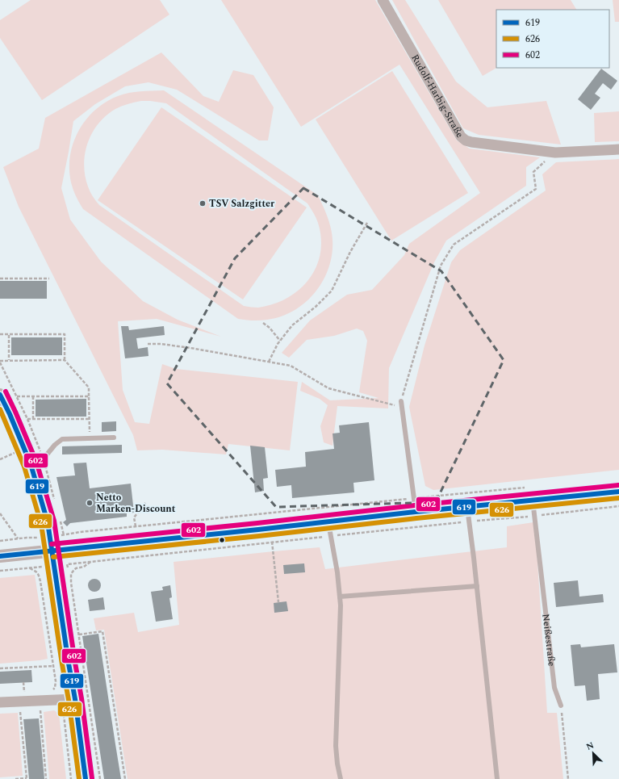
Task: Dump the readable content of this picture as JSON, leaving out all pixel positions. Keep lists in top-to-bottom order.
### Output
{
  "streets": {
    "street": ["Rudolf-Harbig-Straße"],
    "lane": ["Neißestraße"]
  },
  "places": ["TSV Salzgitter", "Netto Marken-Discount"],
  "lines": ["transit line 602", "transit line 619", "transit line 626"],
  "legend": ["619", "626", "602"],
  "north": "top left"
}
